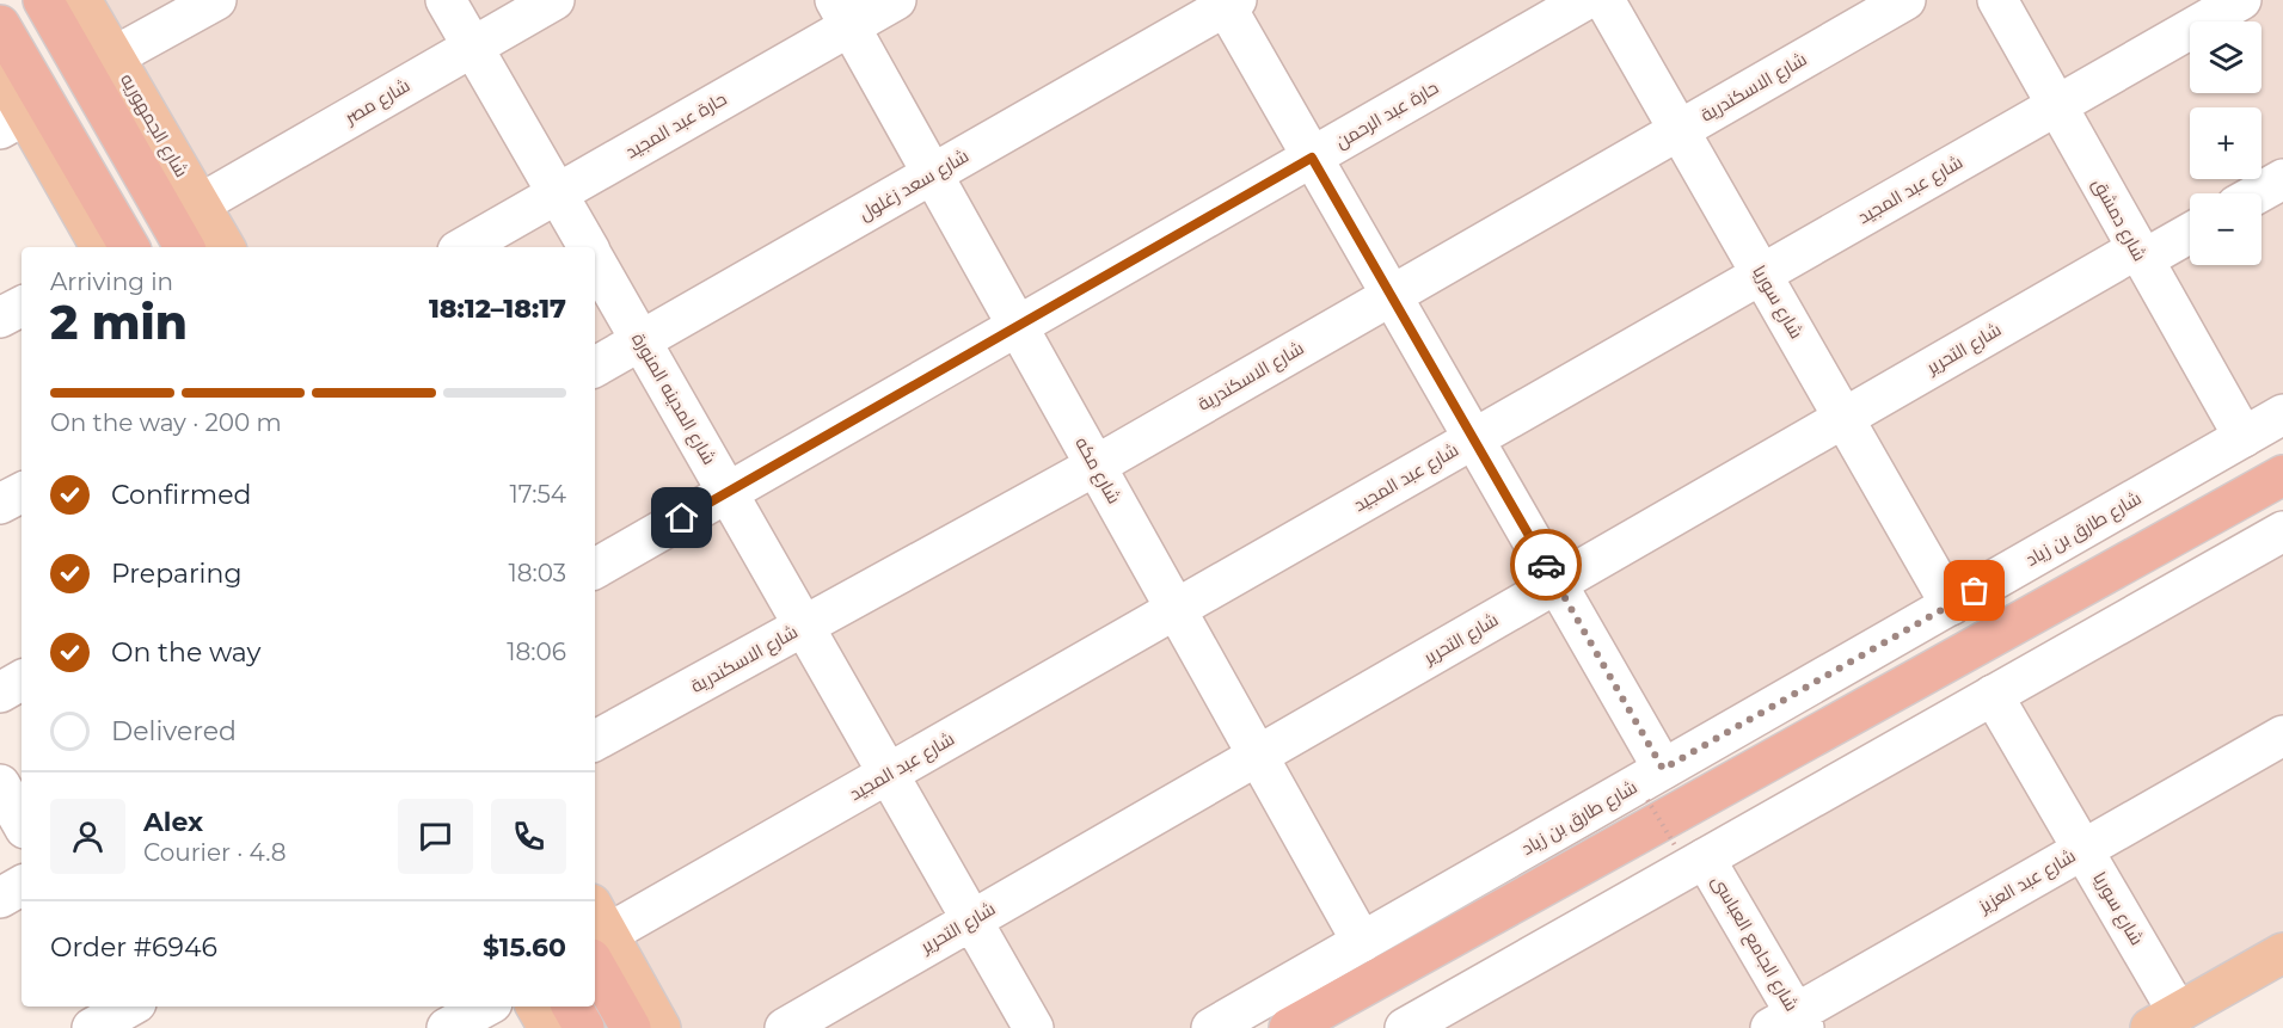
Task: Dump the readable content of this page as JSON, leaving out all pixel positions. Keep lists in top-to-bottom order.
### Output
{
  "streets": {
    "highway": ["شارع الجمهوريه"],
    "street": [
      "شارع الاسكندرية",
      "شارع مصر",
      "حارة عبد الرحمن",
      "حارة عبد المجيد",
      "شارع سعد زغلول",
      "شارع عبد المجيد",
      "شارع دمشق",
      "شارع سوريا",
      "شارع التحرير",
      "شارع المدينه المنورة",
      "شارع مكه",
      "شارع طارق بن زياد",
      "شارع عبد العزيز",
      "شارع الجامع العباسى"
    ]
  },
  "crossings": [
    ["شارع الاسكندرية", "شارع سوريا"],
    ["شارع الاسكندرية", "شارع المدينه المنورة"],
    ["شارع الاسكندرية", "شارع مكه"],
    ["شارع مصر", "شارع الجمهوريه"],
    ["شارع مصر", "شارع المدينه المنورة"],
    ["حارة عبد الرحمن", "شارع المدينه المنورة"],
    ["حارة عبد الرحمن", "شارع مكه"],
    ["حارة عبد المجيد", "شارع المدينه المنورة"],
    ["حارة عبد المجيد", "شارع مكه"],
    ["شارع سعد زغلول", "شارع المدينه المنورة"],
    ["شارع سعد زغلول", "شارع مكه"],
    ["شارع عبد المجيد", "شارع دمشق"],
    ["شارع عبد المجيد", "شارع سوريا"],
    ["شارع عبد المجيد", "شارع المدينه المنورة"],
    ["شارع عبد المجيد", "شارع مكه"],
    ["شارع دمشق", "شارع التحرير"],
    ["شارع دمشق", "شارع طارق بن زياد"],
    ["شارع سوريا", "شارع التحرير"],
    ["شارع سوريا", "شارع طارق بن زياد"],
    ["شارع سوريا", "شارع عبد العزيز"],
    ["شارع التحرير", "شارع المدينه المنورة"],
    ["شارع التحرير", "شارع مكه"],
    ["شارع مكه", "شارع طارق بن زياد"],
    ["شارع عبد العزيز", "شارع الجامع العباسى"]
  ],
  "page": {
    "map_buttons": ["+", "−"],
    "heading": ["2 min", "Arriving in", "18:12–18:17"],
    "panel": [
      "Alex",
      "Courier · 4.8",
      "Order #6946",
      "$15.60"
    ],
    "bar": "On the way · 200 m",
    "list": [
      ["Confirmed", "17:54"],
      ["Preparing", "18:03"],
      ["On the way", "18:06"],
      "Delivered"
    ]
  }
}
